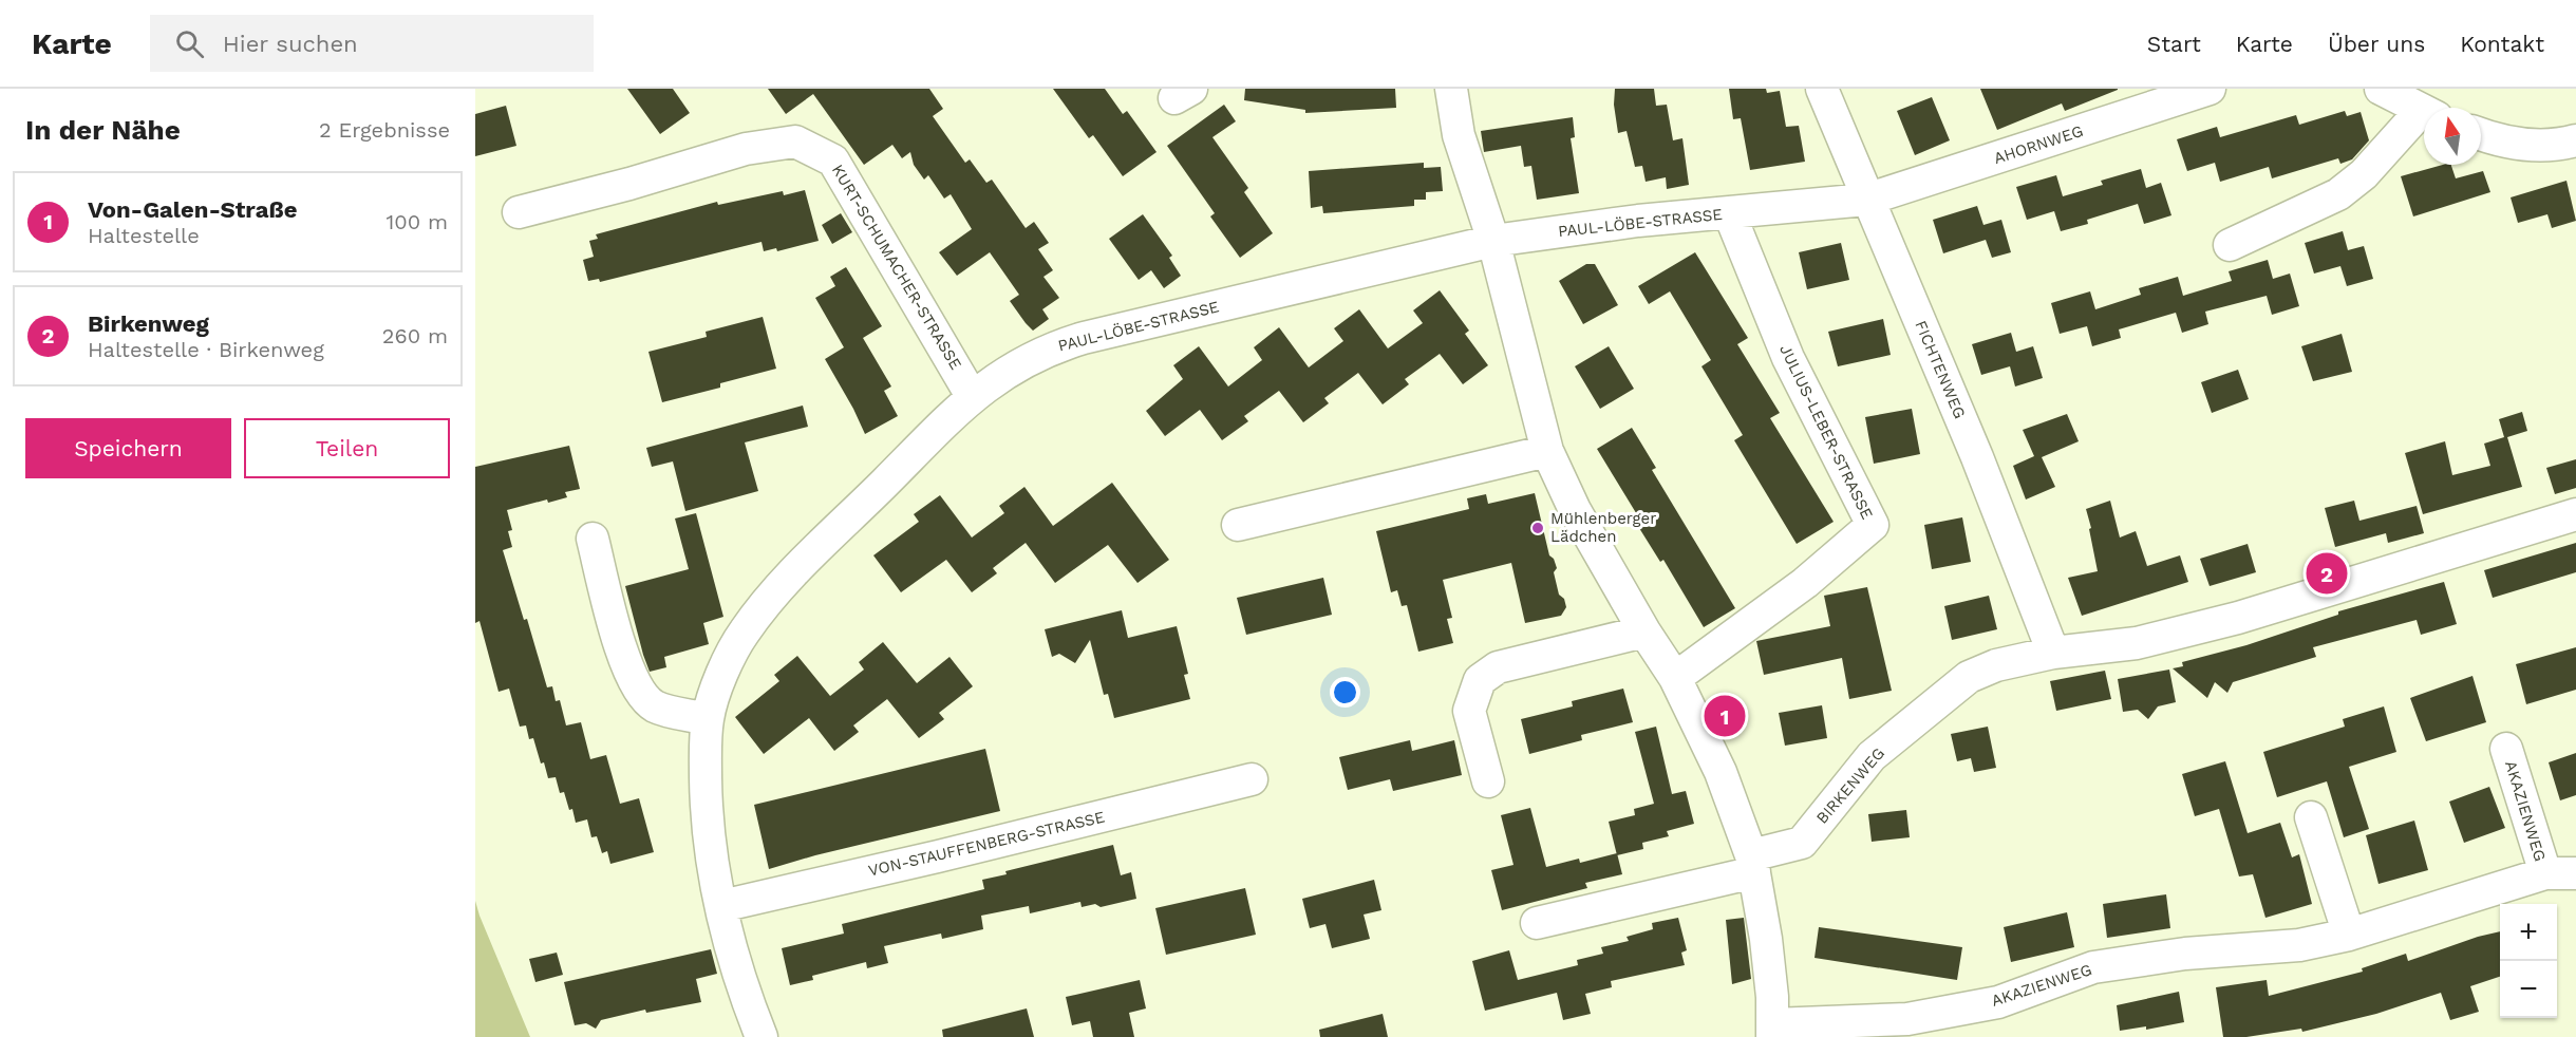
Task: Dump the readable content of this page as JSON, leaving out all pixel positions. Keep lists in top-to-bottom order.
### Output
{
  "streets": {
    "street": [
      "AHORNWEG",
      "PAUL-LÖBE-STRASSE",
      "KURT-SCHUMACHER-STRASSE",
      "FICHTENWEG",
      "JULIUS-LEBER-STRASSE",
      "BIRKENWEG",
      "AKAZIENWEG",
      "VON-STAUFFENBERG-STRASSE"
    ]
  },
  "crossings": [
    ["AHORNWEG", "PAUL-LÖBE-STRASSE"],
    ["AHORNWEG", "FICHTENWEG"],
    ["PAUL-LÖBE-STRASSE", "KURT-SCHUMACHER-STRASSE"],
    ["PAUL-LÖBE-STRASSE", "FICHTENWEG"],
    ["PAUL-LÖBE-STRASSE", "JULIUS-LEBER-STRASSE"],
    ["PAUL-LÖBE-STRASSE", "VON-STAUFFENBERG-STRASSE"],
    ["FICHTENWEG", "BIRKENWEG"]
  ],
  "places": ["Mühlenberger Lädchen"],
  "north": "top",
  "page": {
    "header": "Karte",
    "search": "Hier suchen",
    "nav": [
      "Start",
      "Karte",
      "Über uns",
      "Kontakt"
    ],
    "heading": ["In der Nähe", "2 Ergebnisse"],
    "list": [
      {
        "mark": "1",
        "name": "Von-Galen-Straße",
        "note": "Haltestelle",
        "value": "100 m"
      },
      {
        "mark": "2",
        "name": "Birkenweg",
        "note": "Haltestelle · Birkenweg",
        "value": "260 m"
      }
    ],
    "buttons": ["Speichern", "Teilen"],
    "pins": ["2", "1"],
    "map_buttons": ["+", "−"]
  }
}
